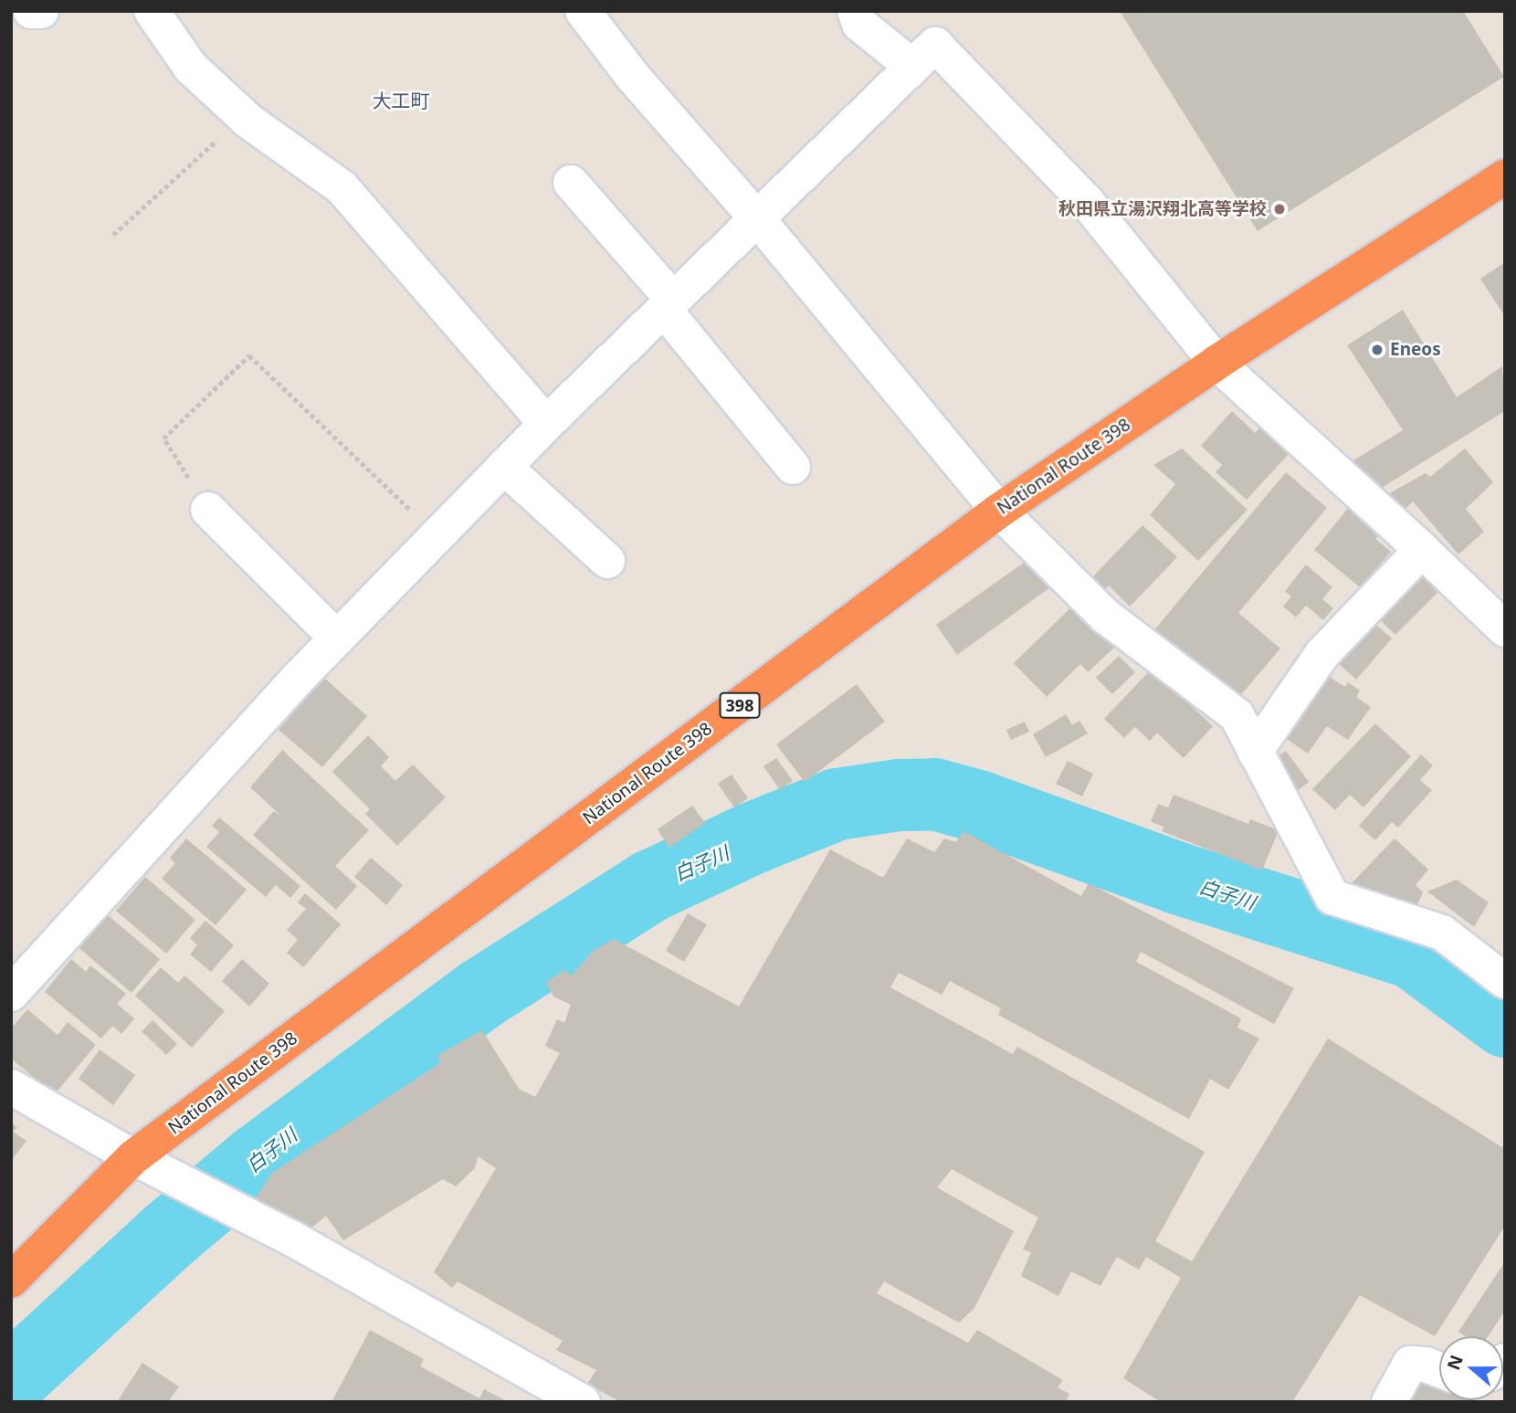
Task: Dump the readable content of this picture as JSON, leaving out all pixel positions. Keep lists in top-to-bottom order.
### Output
{
  "streets": {
    "highway": ["National Route 398", "398"]
  },
  "districts": ["大工町"],
  "water": ["白子川"],
  "places": ["秋田県立湯沢翔北高等学校", "Eneos"],
  "north": "left"
}
